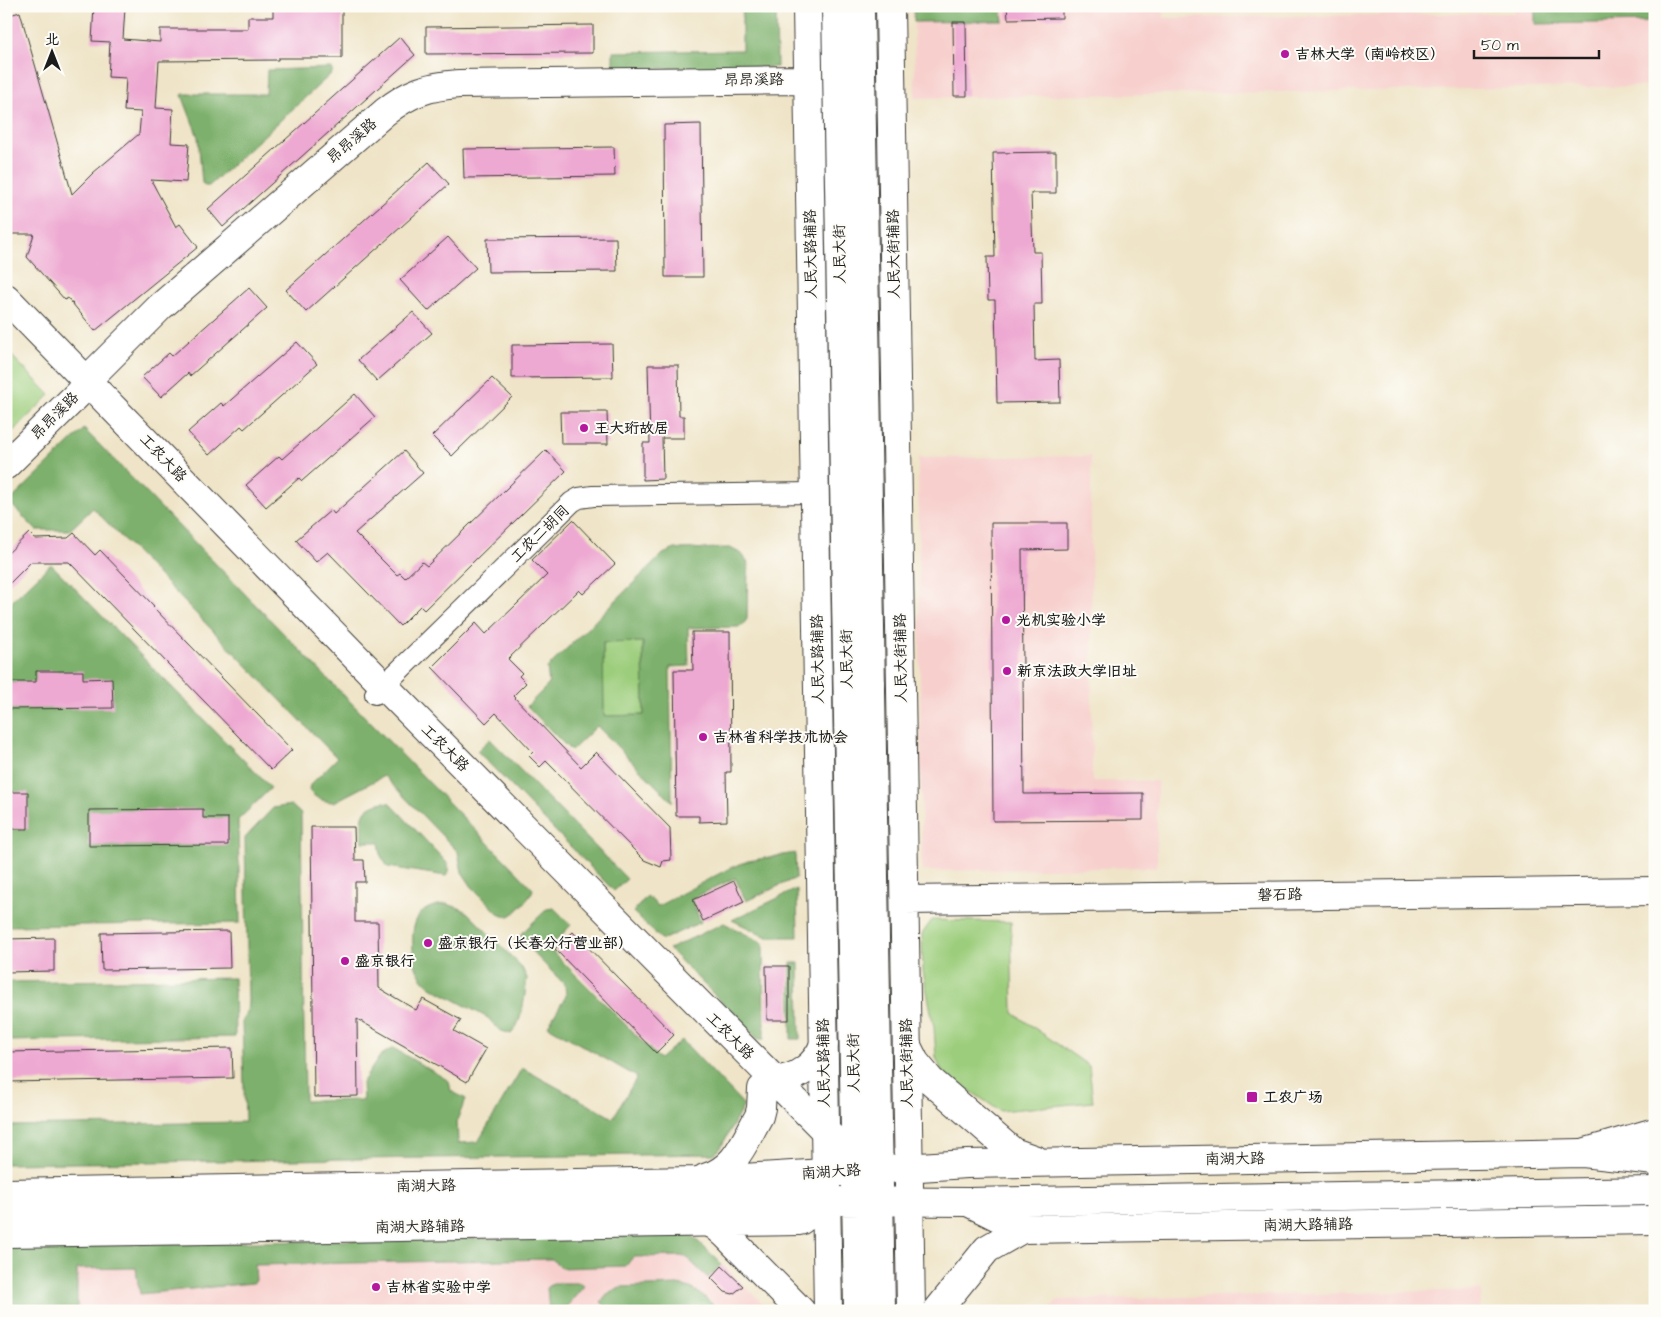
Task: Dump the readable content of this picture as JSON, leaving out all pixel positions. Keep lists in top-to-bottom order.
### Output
{
  "streets": {
    "main road": [
      "昂昂溪路",
      "人民大路辅路",
      "人民大街",
      "人民大街辅路",
      "工农大路",
      "磐石路",
      "南湖大路",
      "南湖大路辅路"
    ],
    "street": ["工农二胡同"]
  },
  "crossings": [
    ["昂昂溪路", "人民大路辅路"],
    ["昂昂溪路", "工农大路"],
    ["人民大路辅路", "人民大街"],
    ["人民大路辅路", "工农大路"],
    ["人民大路辅路", "工农二胡同"],
    ["人民大路辅路", "南湖大路"],
    ["人民大路辅路", "南湖大路辅路"],
    ["人民大街", "工农大路"],
    ["人民大街", "南湖大路"],
    ["人民大街辅路", "磐石路"],
    ["人民大街辅路", "南湖大路"],
    ["工农大路", "工农二胡同"],
    ["工农大路", "南湖大路"],
    ["南湖大路", "南湖大路辅路"]
  ],
  "places": {
    "other": [
      "吉林大学（南岭校区）",
      "王大珩故居",
      "光机实验小学",
      "新京法政大学旧址",
      "吉林省科学技术协会",
      "盛京银行（长春分行营业部）",
      "盛京银行",
      "吉林省实验中学"
    ],
    "transit": ["工农广场"]
  },
  "scale_bar": "50 m",
  "north": "top"
}
